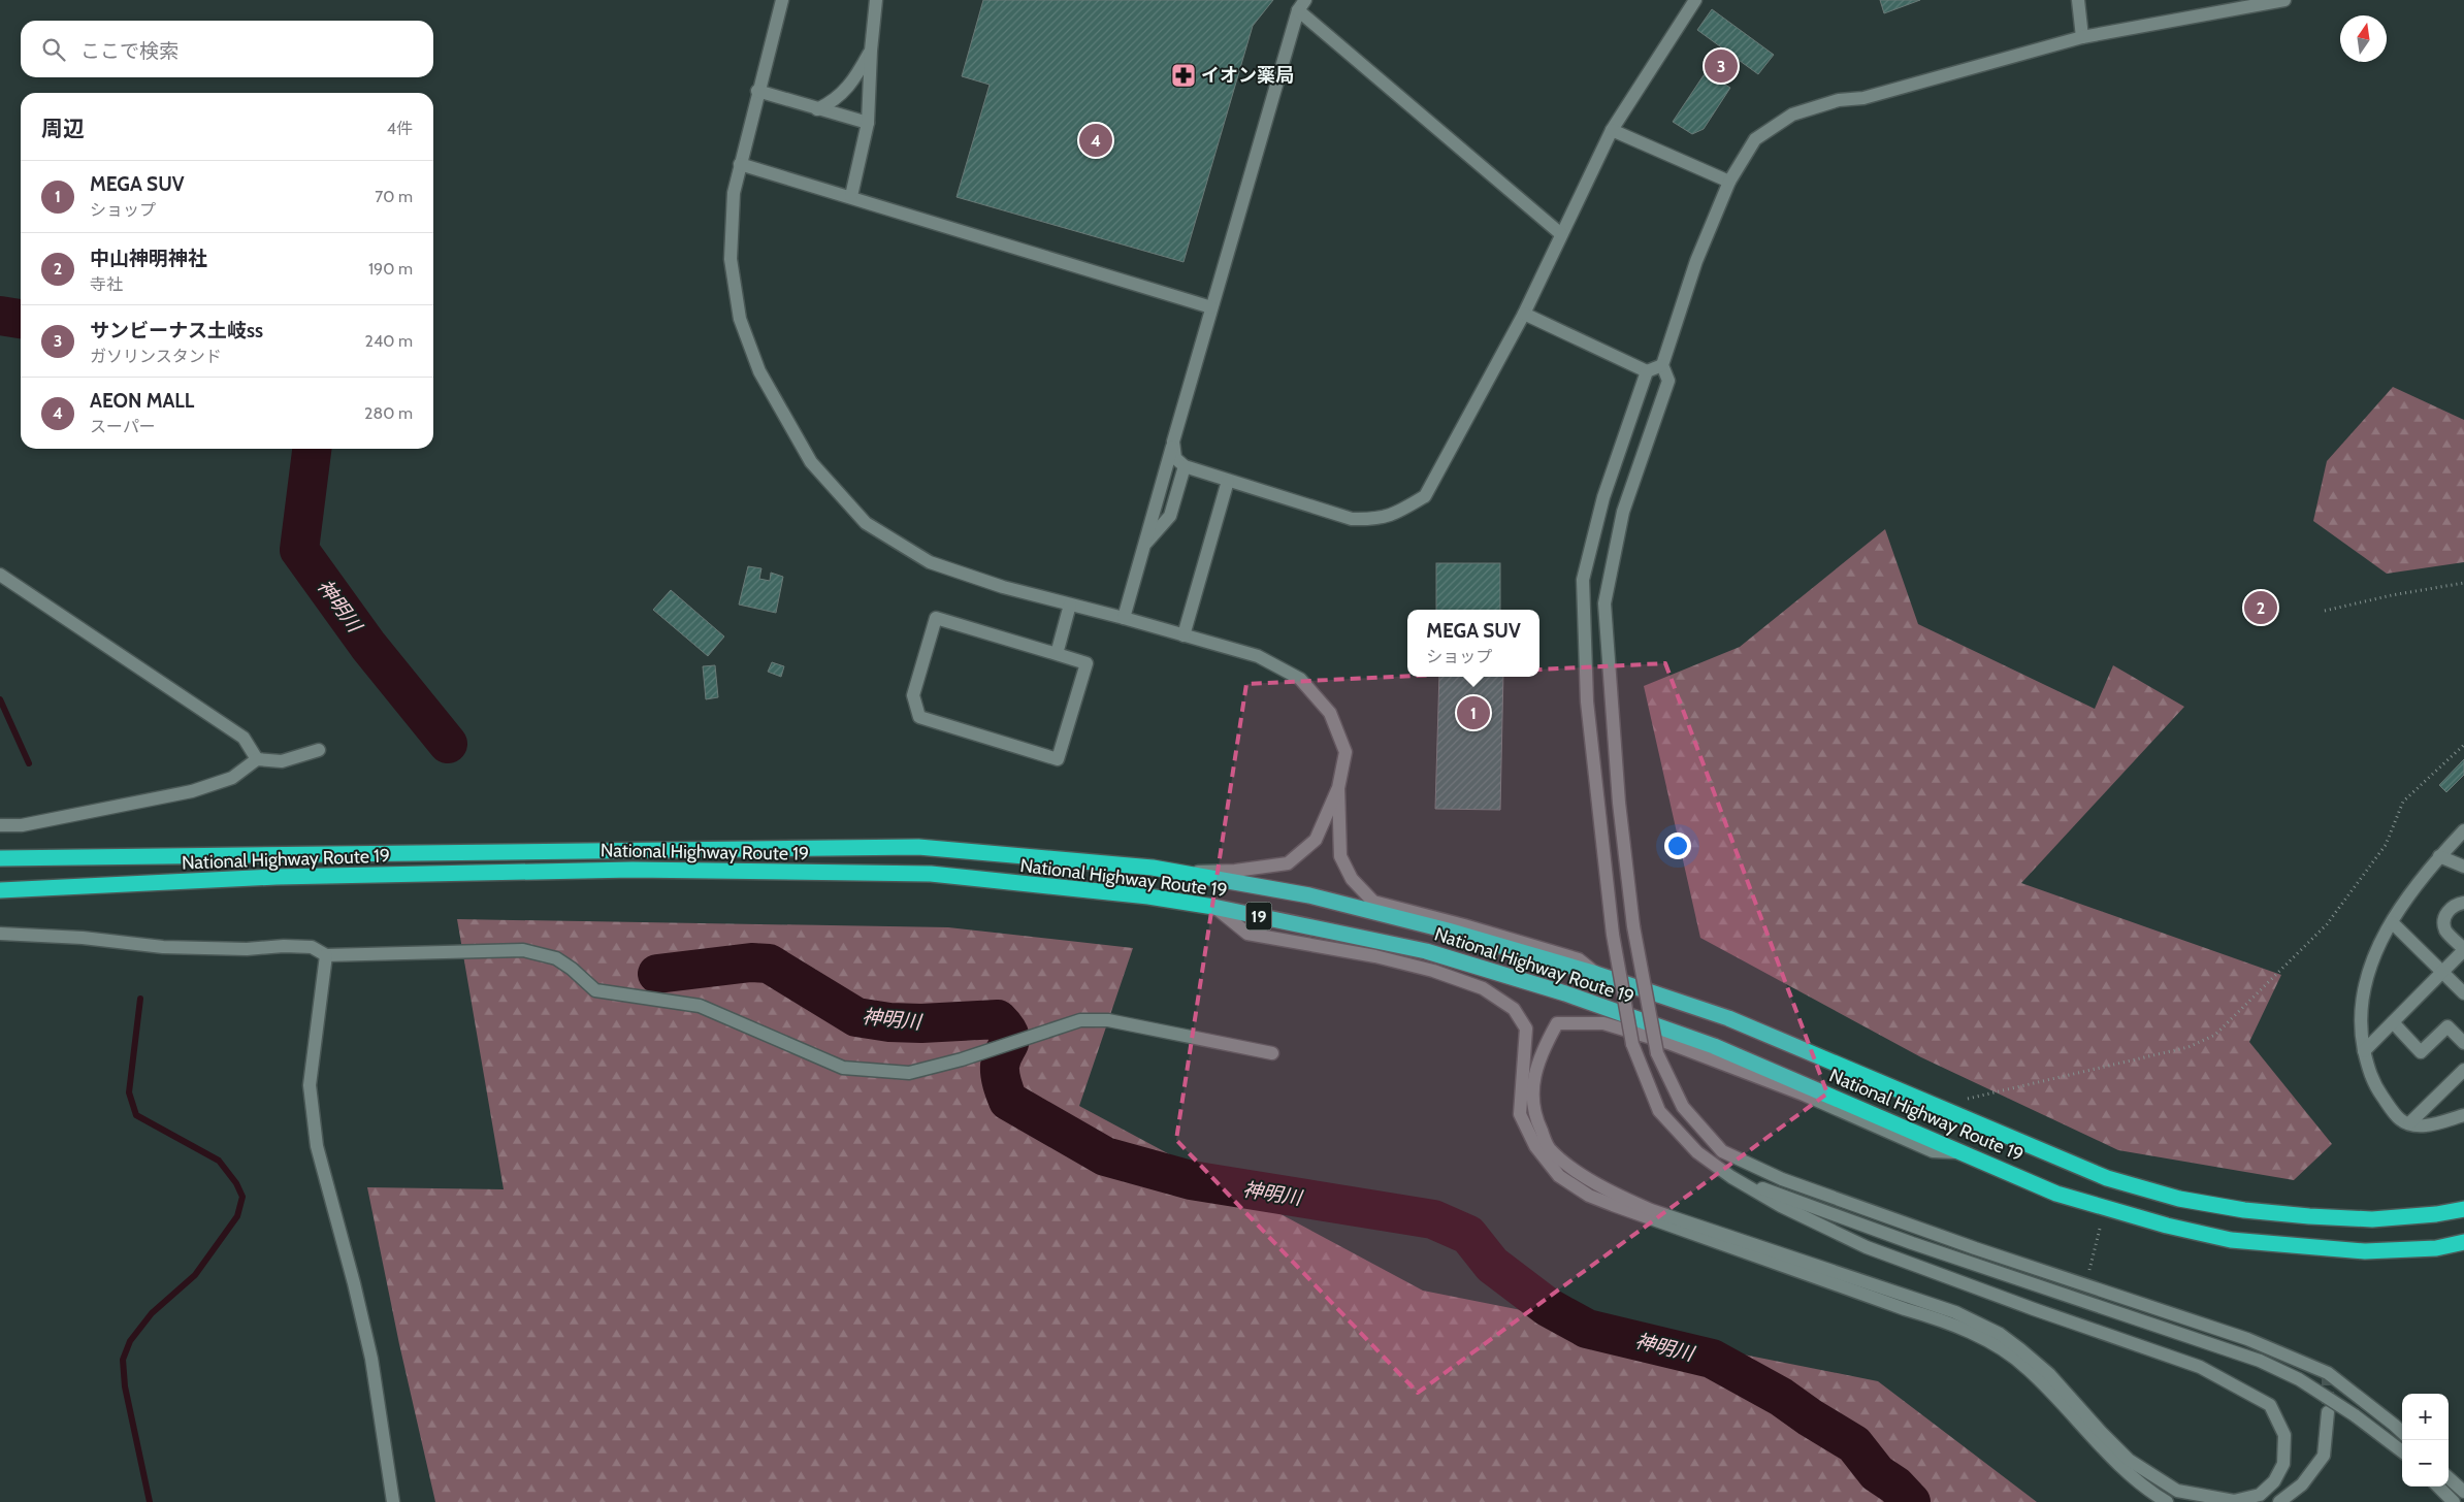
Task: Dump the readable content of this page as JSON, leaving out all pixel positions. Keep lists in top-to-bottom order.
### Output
{
  "streets": {
    "highway": ["National Highway Route 19", "19"]
  },
  "water": ["神明川"],
  "places": {
    "pharmacy": ["イオン薬局"]
  },
  "north": "top",
  "page": {
    "search": "ここで検索",
    "pins": [
      "3",
      "4",
      "2",
      "1"
    ],
    "heading": ["周辺", "4件"],
    "list": [
      {
        "mark": "1",
        "name": "MEGA SUV",
        "note": "ショップ",
        "value": "70 m"
      },
      {
        "mark": "2",
        "name": "中山神明神社",
        "note": "寺社",
        "value": "190 m"
      },
      {
        "mark": "3",
        "name": "サンビーナス土岐ss",
        "note": "ガソリンスタンド",
        "value": "240 m"
      },
      {
        "mark": "4",
        "name": "AEON MALL",
        "note": "スーパー",
        "value": "280 m"
      }
    ],
    "popup": ["MEGA SUV", "ショップ"],
    "map_buttons": ["+", "−"]
  }
}
